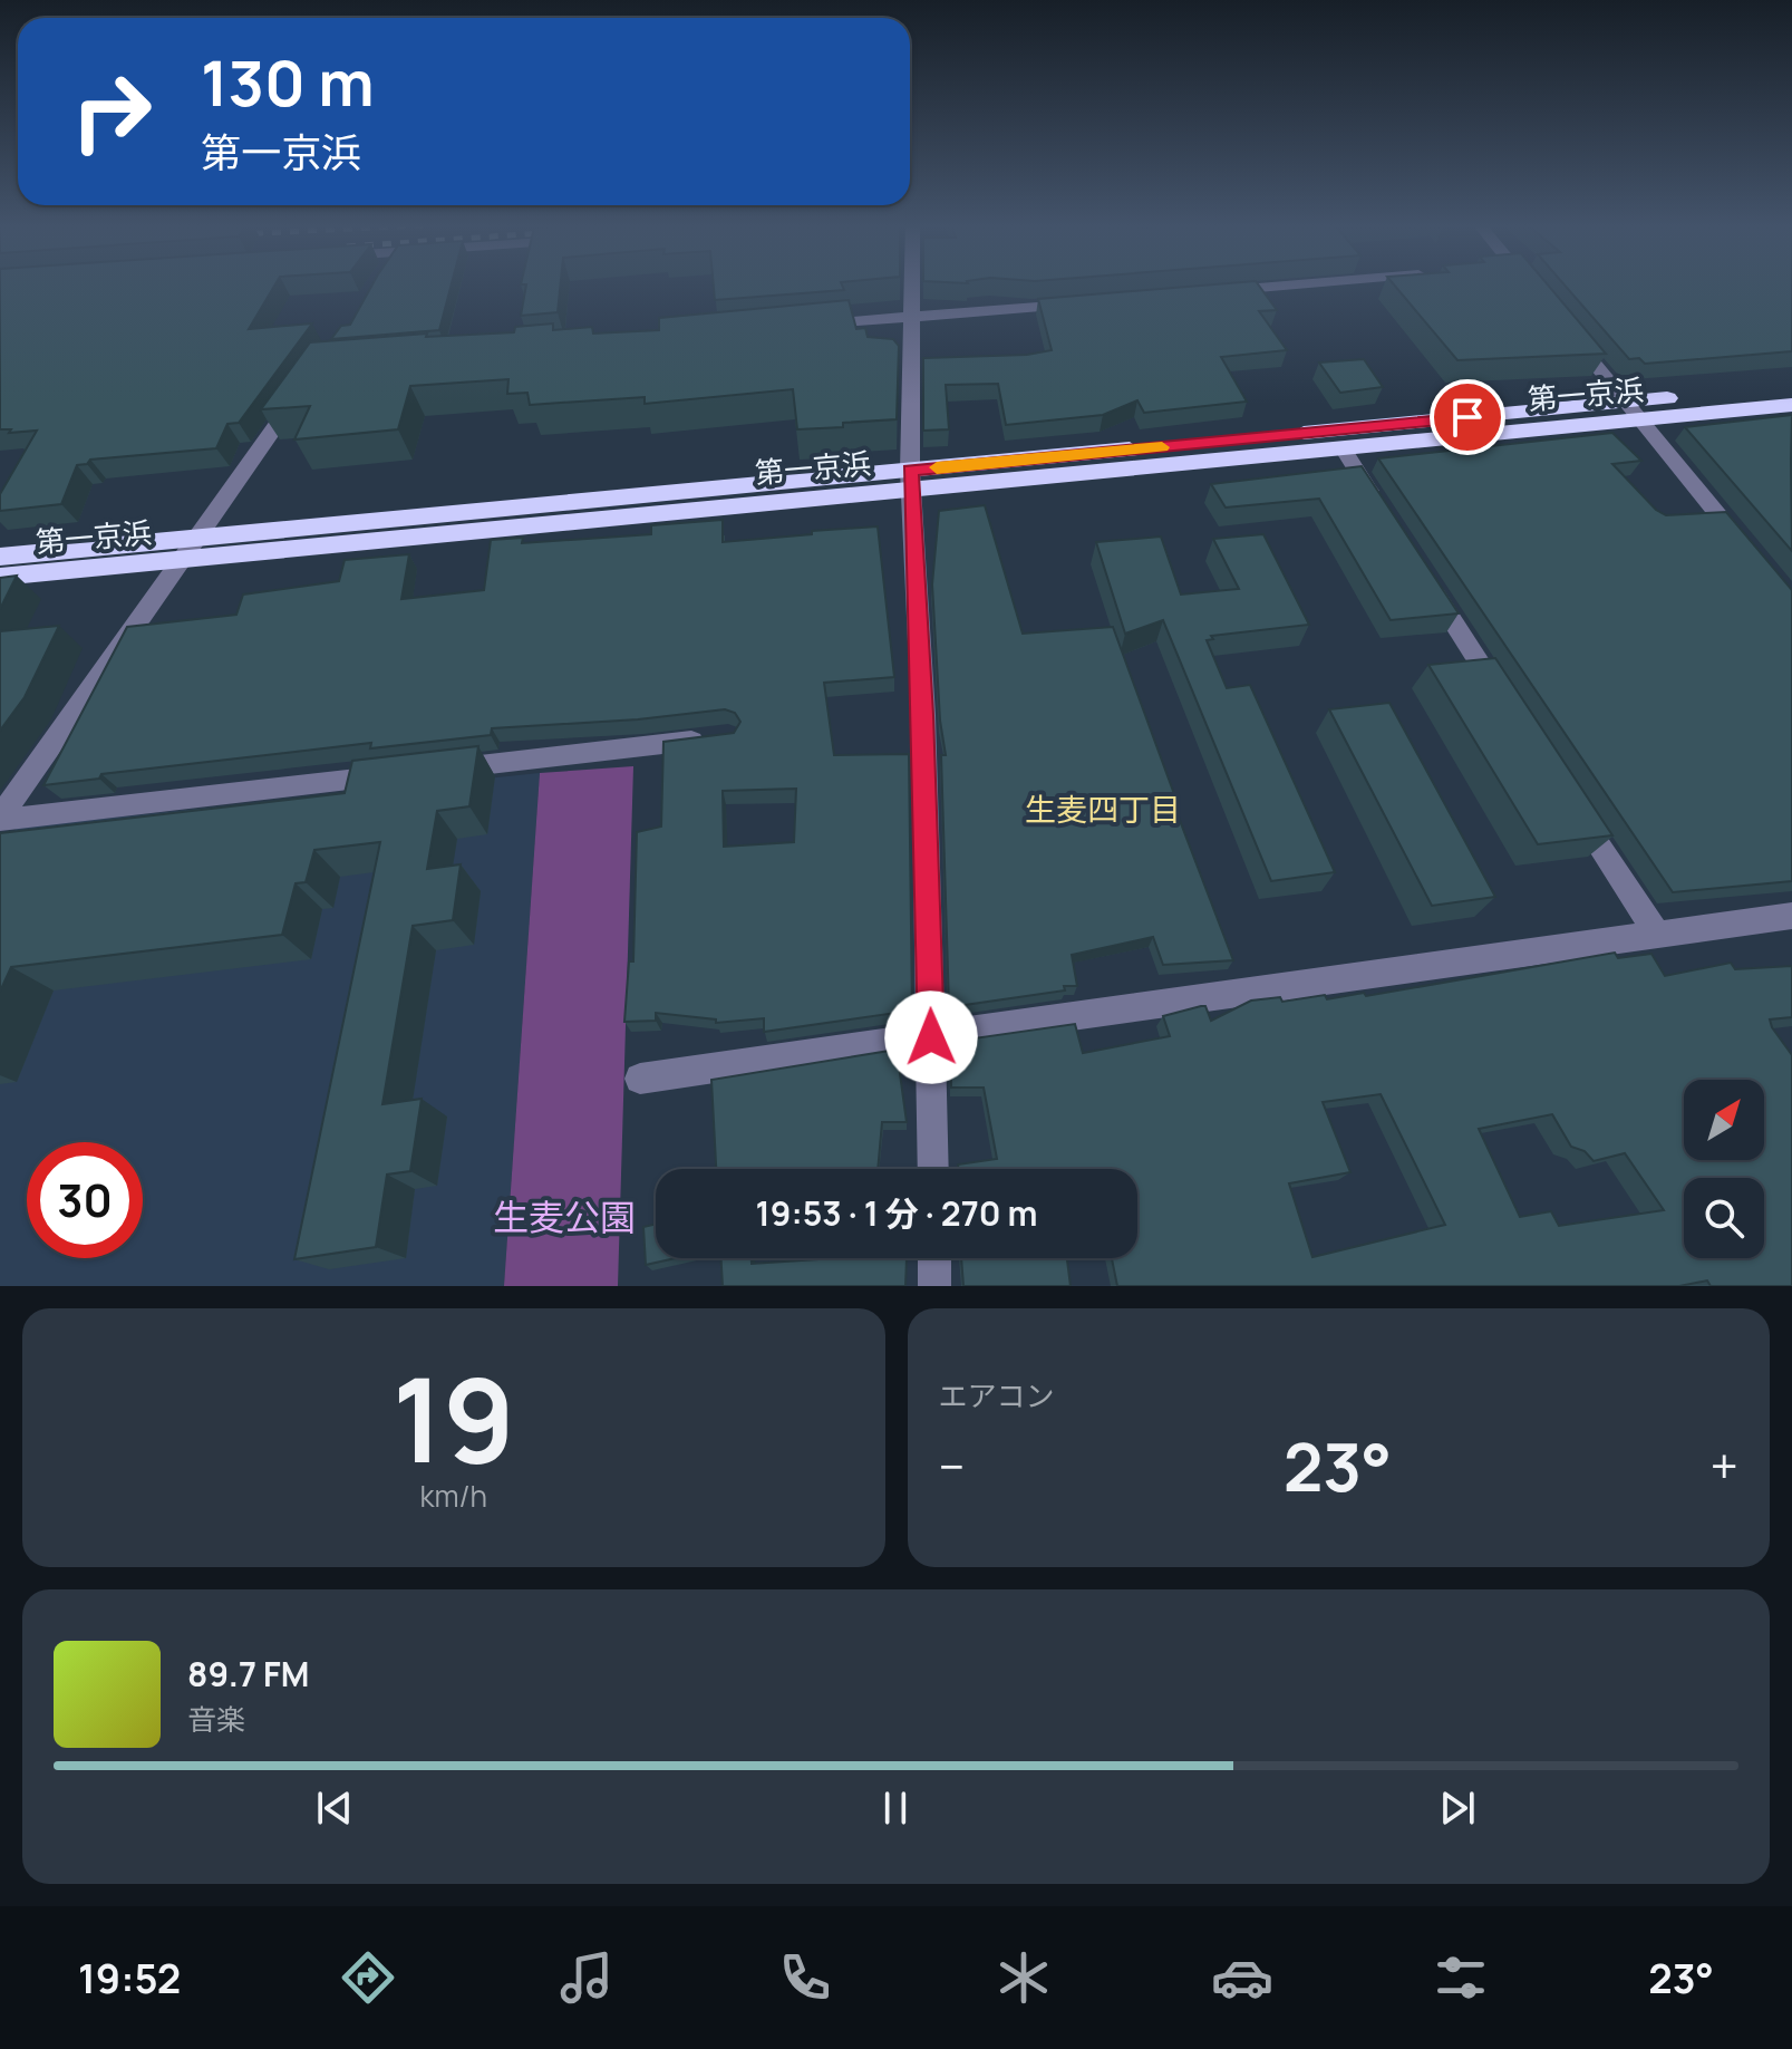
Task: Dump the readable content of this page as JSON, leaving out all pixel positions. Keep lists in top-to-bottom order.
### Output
{
  "streets": {
    "highway": ["第一京浜"]
  },
  "districts": ["生麦四丁目"],
  "parks": ["生麦公園"],
  "north": "top right",
  "page": {
    "turn": ["130 m", "第一京浜"],
    "limit": "30",
    "trip": "19:53 · 1 分 · 270 m",
    "tile": [
      ["19", "km/h"],
      "エアコン"
    ],
    "heat": ["−", "23°", "+"],
    "song": ["89.7 FM", "音楽"],
    "tabs": ["19:52", "23°"]
  }
}
